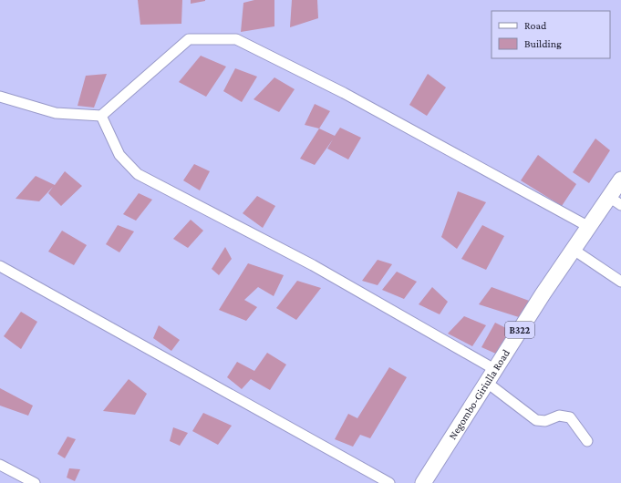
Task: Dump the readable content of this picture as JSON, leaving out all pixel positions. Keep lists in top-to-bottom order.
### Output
{
  "streets": {
    "main road": ["B322", "Negombo-Giriulla Road"]
  },
  "legend": ["Road", "Building"]
}
